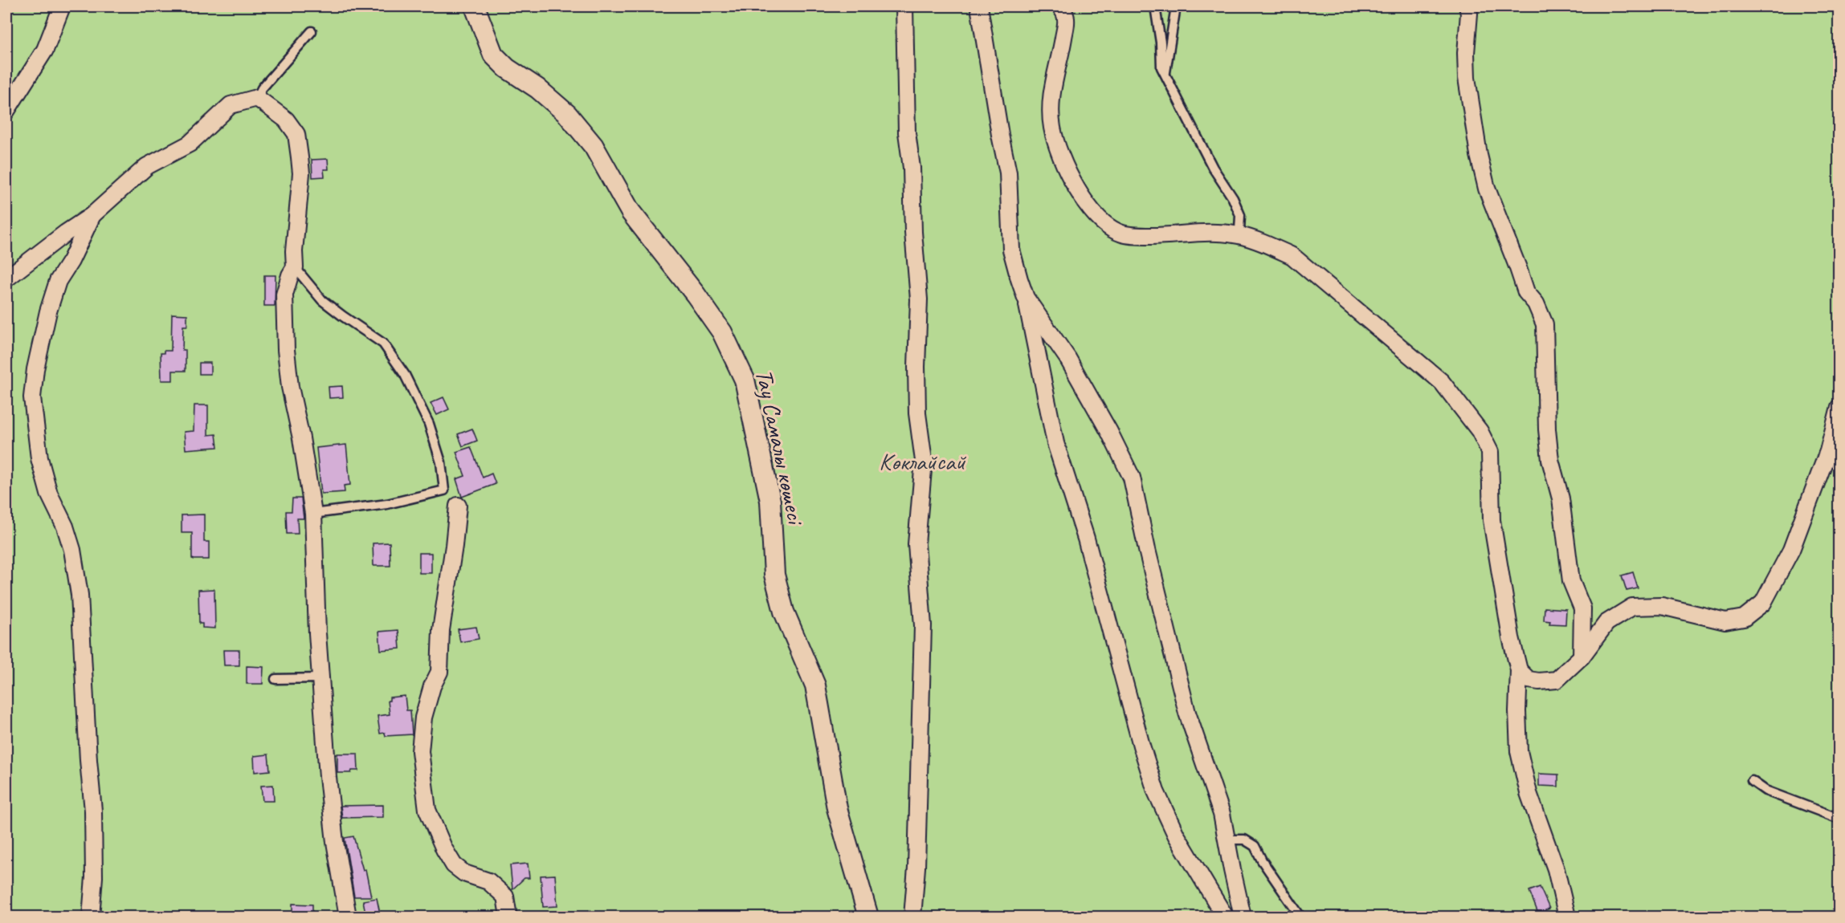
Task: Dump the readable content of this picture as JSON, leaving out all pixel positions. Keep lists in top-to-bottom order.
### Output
{
  "streets": {
    "street": ["Тау Самалы көшесі"]
  },
  "parks": ["Көклайсай"]
}
